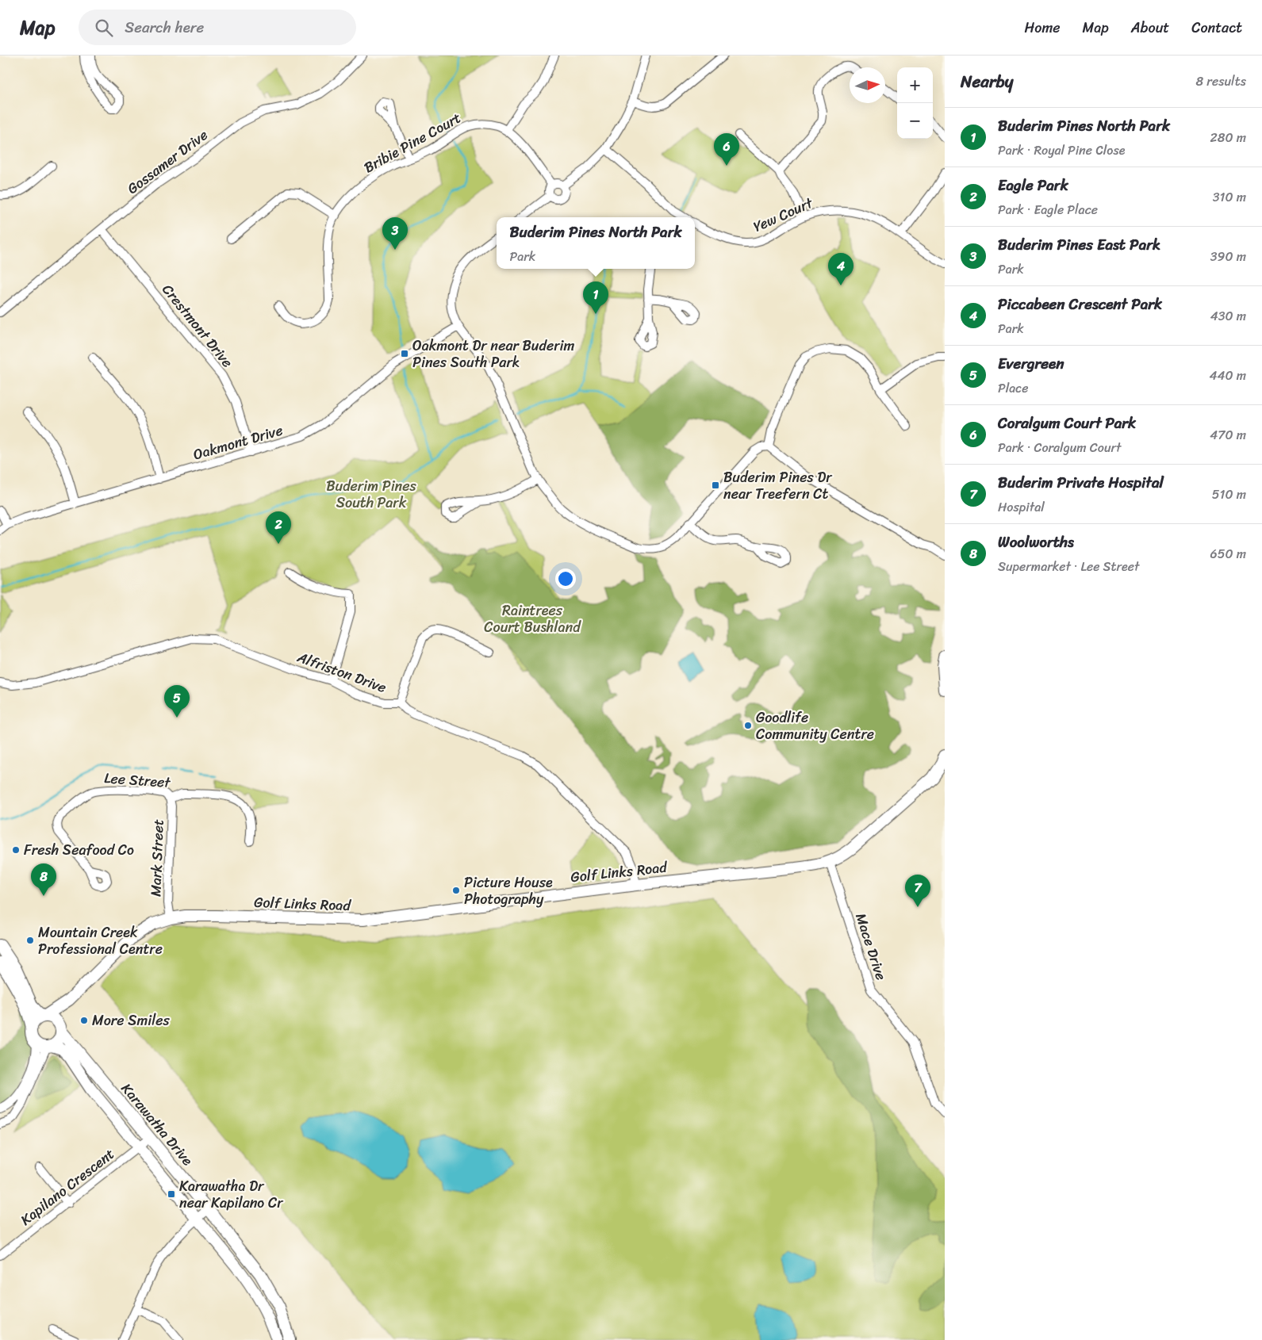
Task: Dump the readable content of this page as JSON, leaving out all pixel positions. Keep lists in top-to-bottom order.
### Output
{
  "streets": {
    "main road": ["Golf Links Road", "Karawatha Drive"],
    "street": [
      "Bribie Pine Court",
      "Gossamer Drive",
      "Yew Court",
      "Crestmont Drive",
      "Oakmont Drive",
      "Alfriston Drive",
      "Lee Street",
      "Mark Street",
      "Mace Drive",
      "Kapilano Crescent"
    ]
  },
  "crossings": [
    ["Gossamer Drive", "Crestmont Drive"],
    ["Crestmont Drive", "Oakmont Drive"],
    ["Alfriston Drive", "Golf Links Road"],
    ["Lee Street", "Mark Street"],
    ["Mark Street", "Golf Links Road"],
    ["Golf Links Road", "Mace Drive"],
    ["Golf Links Road", "Karawatha Drive"],
    ["Karawatha Drive", "Kapilano Crescent"]
  ],
  "parks": ["Buderim Pines South Park", "Raintrees Court Bushland"],
  "places": {
    "transit": ["Oakmont Dr near Buderim Pines South Park", "Buderim Pines Dr near Treefern Ct", "Karawatha Dr near Kapilano Cr"],
    "other": [
      "Goodlife Community Centre",
      "Fresh Seafood Co",
      "Picture House Photography",
      "Mountain Creek Professional Centre",
      "More Smiles"
    ]
  },
  "north": "right",
  "page": {
    "header": "Map",
    "search": "Search here",
    "nav": [
      "Home",
      "Map",
      "About",
      "Contact"
    ],
    "heading": ["Nearby", "8 results"],
    "map_buttons": ["+", "−"],
    "list": [
      {
        "mark": "1",
        "name": "Buderim Pines North Park",
        "note": "Park · Royal Pine Close",
        "value": "280 m"
      },
      {
        "mark": "2",
        "name": "Eagle Park",
        "note": "Park · Eagle Place",
        "value": "310 m"
      },
      {
        "mark": "3",
        "name": "Buderim Pines East Park",
        "note": "Park",
        "value": "390 m"
      },
      {
        "mark": "4",
        "name": "Piccabeen Crescent Park",
        "note": "Park",
        "value": "430 m"
      },
      {
        "mark": "5",
        "name": "Evergreen",
        "note": "Place",
        "value": "440 m"
      },
      {
        "mark": "6",
        "name": "Coralgum Court Park",
        "note": "Park · Coralgum Court",
        "value": "470 m"
      },
      {
        "mark": "7",
        "name": "Buderim Private Hospital",
        "note": "Hospital",
        "value": "510 m"
      },
      {
        "mark": "8",
        "name": "Woolworths",
        "note": "Supermarket · Lee Street",
        "value": "650 m"
      }
    ],
    "pins": [
      "6",
      "3",
      "4",
      "1",
      "2",
      "5",
      "8",
      "7"
    ],
    "popup": ["Buderim Pines North Park", "Park"]
  }
}
